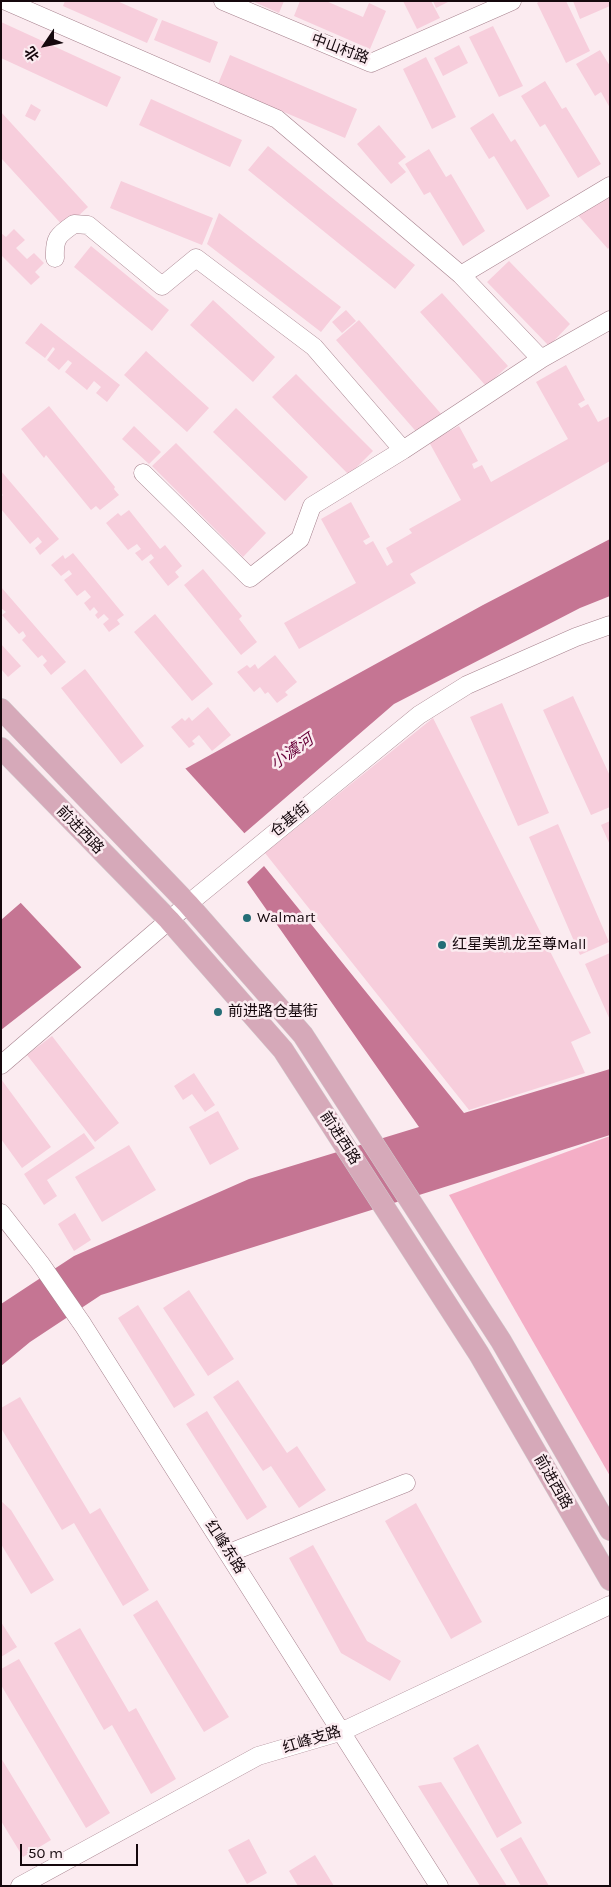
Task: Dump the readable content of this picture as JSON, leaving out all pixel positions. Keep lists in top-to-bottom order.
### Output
{
  "streets": {
    "main road": ["前进西路"],
    "street": [
      "中山村路",
      "仓基街",
      "红峰东路",
      "红峰支路"
    ]
  },
  "crossings": [
    ["仓基街", "前进西路"],
    ["红峰东路", "红峰支路"]
  ],
  "water": ["小澞河"],
  "places": ["Walmart", "红星美凯龙至尊Mall", "前进路仓基街"],
  "scale_bar": "50 m",
  "north": "bottom left"
}
